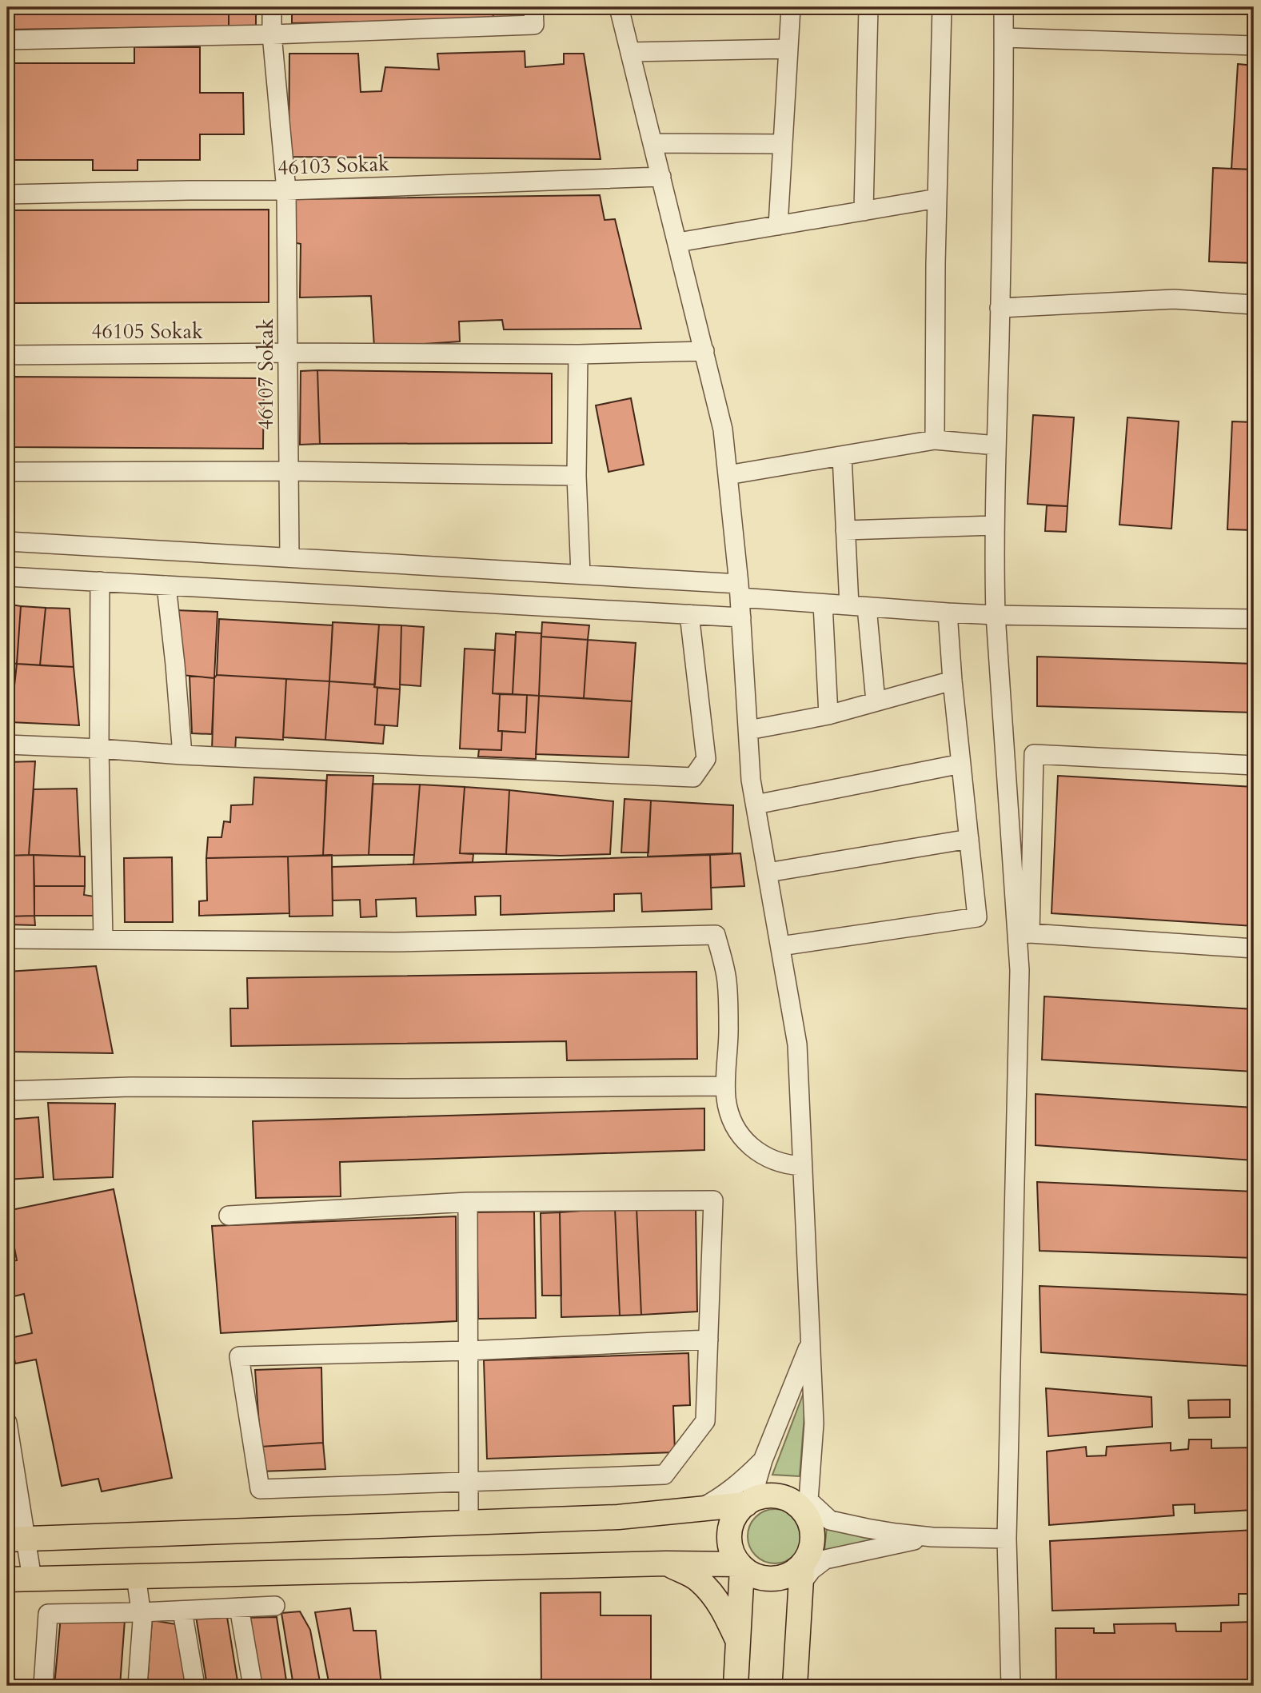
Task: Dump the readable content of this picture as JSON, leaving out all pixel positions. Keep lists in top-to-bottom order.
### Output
{
  "streets": {
    "street": ["46103 Sokak", "46105 Sokak", "46107 Sokak"]
  },
  "crossings": [
    ["46103 Sokak", "46107 Sokak"],
    ["46105 Sokak", "46107 Sokak"]
  ]
}
